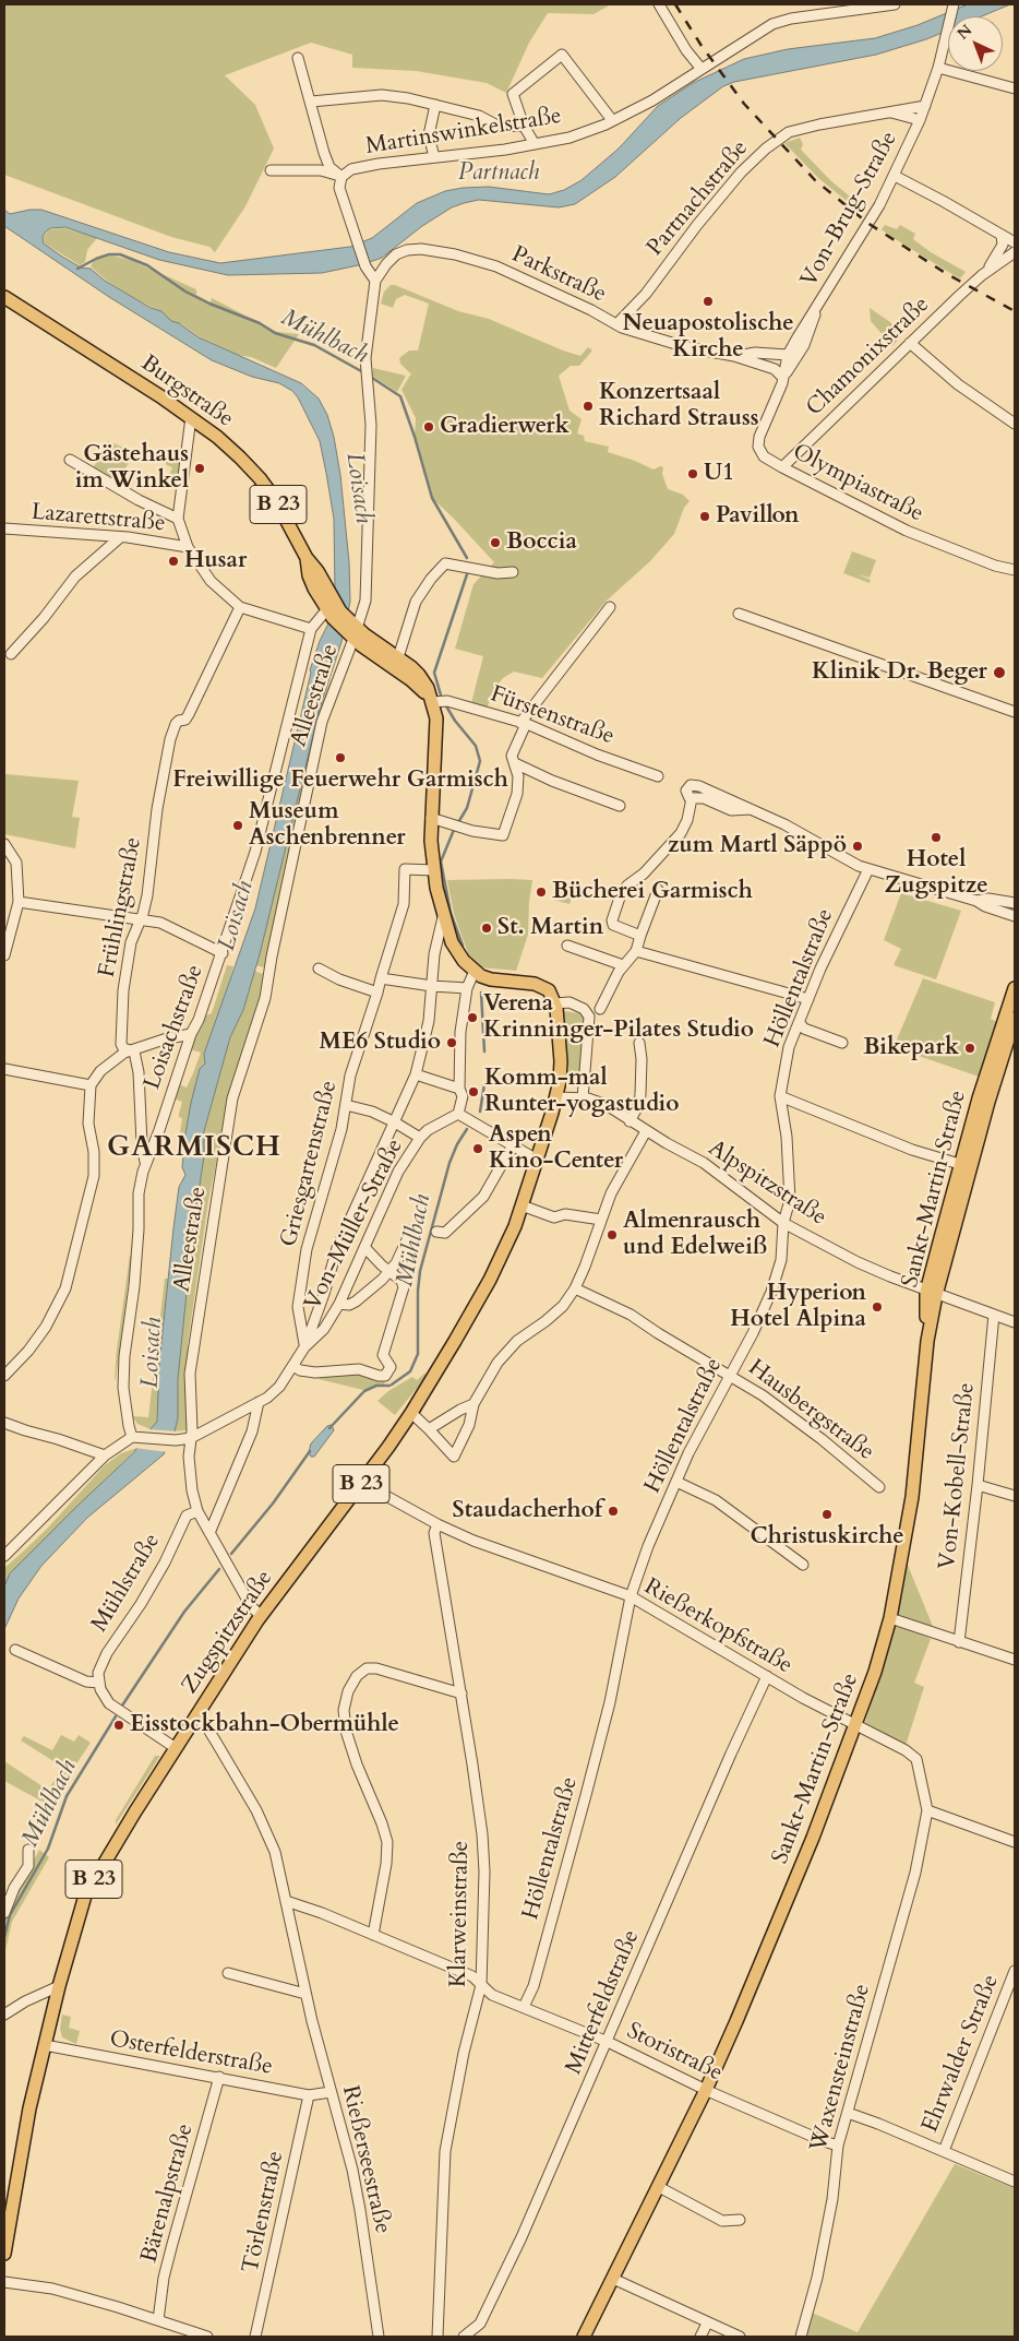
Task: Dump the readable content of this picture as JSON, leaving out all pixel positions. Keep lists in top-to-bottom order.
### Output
{
  "streets": {
    "main road": [
      "Burgstraße",
      "B 23",
      "Sankt-Martin-Straße",
      "Zugspitzstraße"
    ],
    "street": [
      "Martinswinkelstraße",
      "Partnachstraße",
      "Von-Brug-Straße",
      "Parkstraße",
      "Chamonixstraße",
      "Olympiastraße",
      "Lazarettstraße",
      "Alleestraße",
      "Fürstenstraße",
      "Frühlingstraße",
      "Höllentalstraße",
      "Loisachstraße",
      "Griesgartenstraße",
      "Alpspitzstraße",
      "Von-Müller-Straße",
      "Hausbergstraße",
      "Von-Kobell-Straße",
      "Mühlstraße",
      "Rießerkopfstraße",
      "Klarweinstraße",
      "Mitterfeldstraße",
      "Storistraße",
      "Osterfelderstraße",
      "Ehrwalder Straße",
      "Waxensteinstraße",
      "Rießerseestraße",
      "Bärenalpstraße",
      "Törlenstraße"
    ]
  },
  "crossings": [
    ["Partnachstraße", "Von-Brug-Straße"],
    ["Partnachstraße", "Parkstraße"],
    ["Von-Brug-Straße", "Parkstraße"],
    ["Von-Brug-Straße", "Olympiastraße"],
    ["Parkstraße", "Olympiastraße"],
    ["Parkstraße", "Alleestraße"],
    ["Chamonixstraße", "Olympiastraße"],
    ["Burgstraße", "B 23"],
    ["Burgstraße", "Loisachstraße"],
    ["B 23", "Alleestraße"],
    ["B 23", "Fürstenstraße"],
    ["B 23", "Loisachstraße"],
    ["B 23", "Alpspitzstraße"],
    ["B 23", "Zugspitzstraße"],
    ["Alleestraße", "Von-Müller-Straße"],
    ["Frühlingstraße", "Loisachstraße"],
    ["Höllentalstraße", "Alpspitzstraße"],
    ["Höllentalstraße", "Hausbergstraße"],
    ["Höllentalstraße", "Rießerkopfstraße"],
    ["Höllentalstraße", "Storistraße"],
    ["Loisachstraße", "Von-Müller-Straße"],
    ["Griesgartenstraße", "Von-Müller-Straße"],
    ["Alpspitzstraße", "Sankt-Martin-Straße"],
    ["Alpspitzstraße", "Von-Kobell-Straße"],
    ["Sankt-Martin-Straße", "Rießerkopfstraße"],
    ["Sankt-Martin-Straße", "Storistraße"],
    ["Rießerkopfstraße", "Zugspitzstraße"],
    ["Rießerkopfstraße", "Klarweinstraße"],
    ["Rießerkopfstraße", "Mitterfeldstraße"],
    ["Rießerkopfstraße", "Waxensteinstraße"],
    ["Zugspitzstraße", "Osterfelderstraße"],
    ["Zugspitzstraße", "Rießerseestraße"],
    ["Klarweinstraße", "Storistraße"],
    ["Mitterfeldstraße", "Storistraße"],
    ["Storistraße", "Waxensteinstraße"],
    ["Storistraße", "Rießerseestraße"],
    ["Osterfelderstraße", "Rießerseestraße"],
    ["Osterfelderstraße", "Bärenalpstraße"],
    ["Osterfelderstraße", "Törlenstraße"]
  ],
  "districts": ["GARMISCH"],
  "water": ["Partnach", "Mühlbach", "Loisach"],
  "places": [
    "Neuapostolische Kirche",
    "Konzertsaal Richard Strauss",
    "Gradierwerk",
    "Gästehaus im Winkel",
    "U1",
    "Pavillon",
    "Boccia",
    "Husar",
    "Klinik Dr. Beger",
    "Freiwillige Feuerwehr Garmisch",
    "Museum Aschenbrenner",
    "Hotel Zugspitze",
    "zum Martl Säppö",
    "Bücherei Garmisch",
    "St. Martin",
    "Verena Krinninger-Pilates Studio",
    "ME6 Studio",
    "Bikepark",
    "Komm-mal Runter-yogastudio",
    "Aspen Kino-Center",
    "Almenrausch und Edelweiß",
    "Hyperion Hotel Alpina",
    "Staudacherhof",
    "Christuskirche",
    "Eisstockbahn-Obermühle"
  ],
  "north": "top left"
}
